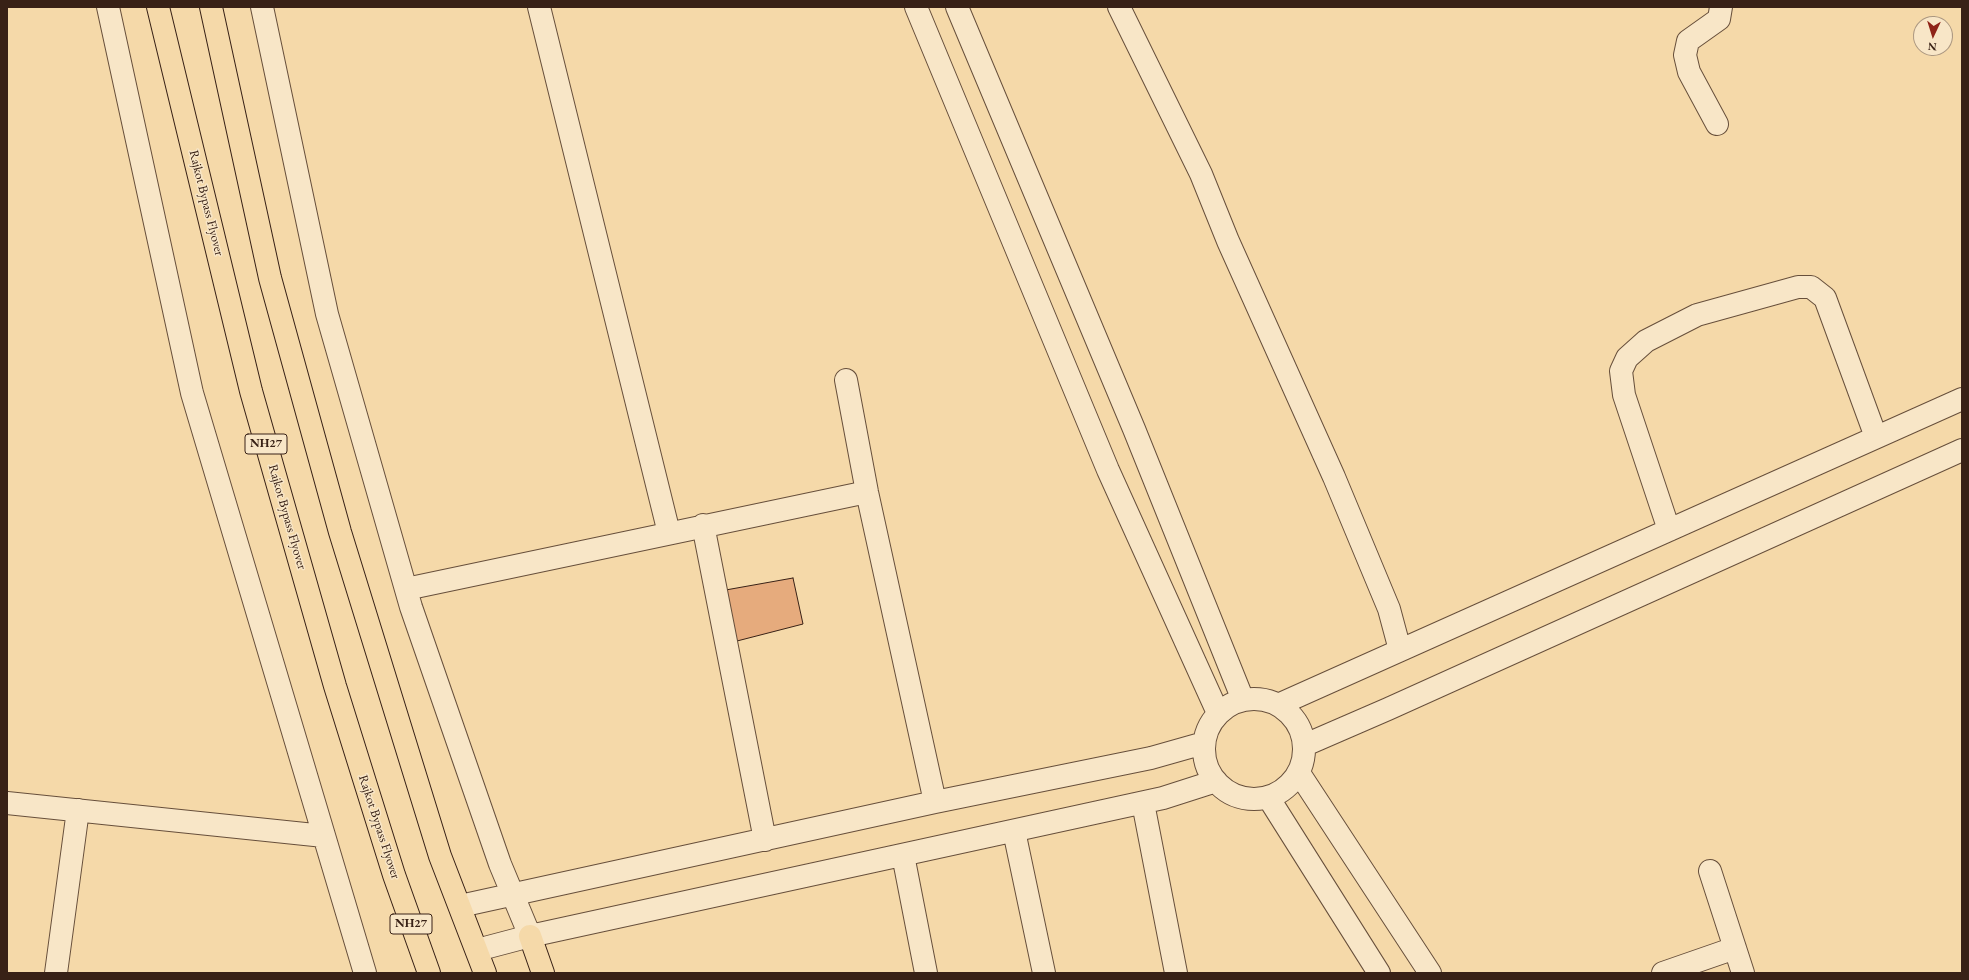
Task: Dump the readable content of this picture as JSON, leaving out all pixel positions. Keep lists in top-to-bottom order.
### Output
{
  "streets": {
    "main road": ["Rajkot Bypass Flyover", "NH27"]
  },
  "north": "bottom"
}
